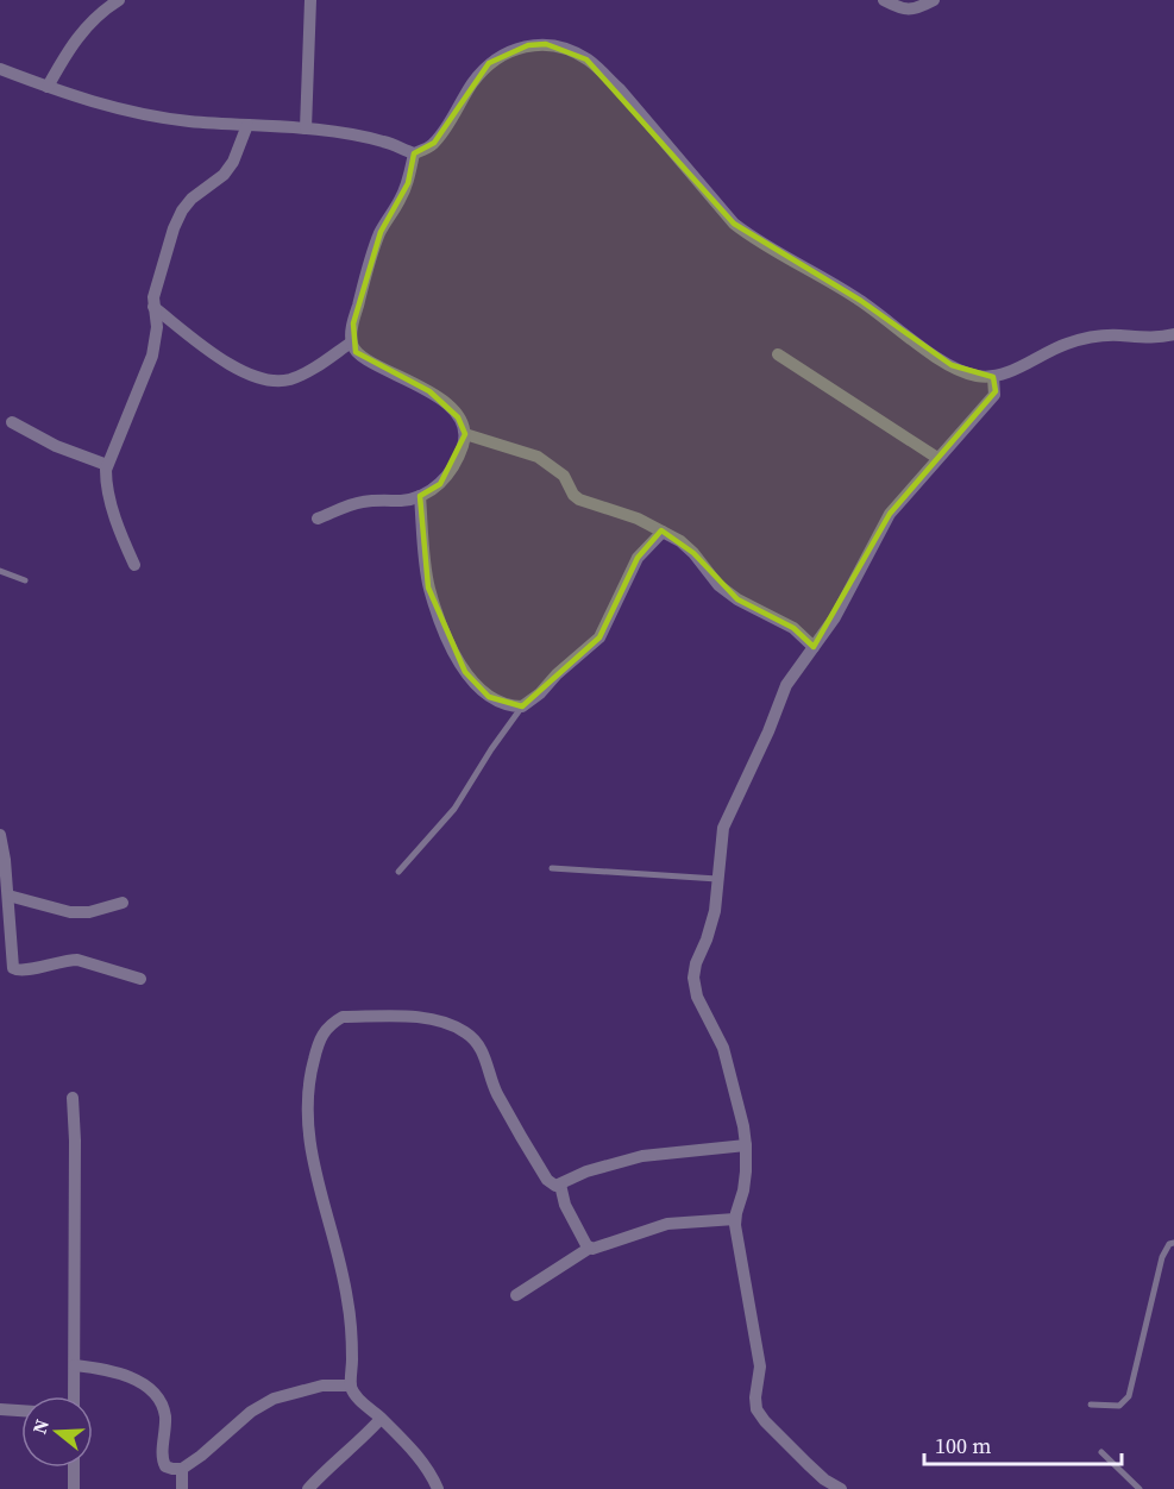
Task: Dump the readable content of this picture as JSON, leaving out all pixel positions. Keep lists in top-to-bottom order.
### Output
{
  "scale_bar": "100 m",
  "north": "left"
}
